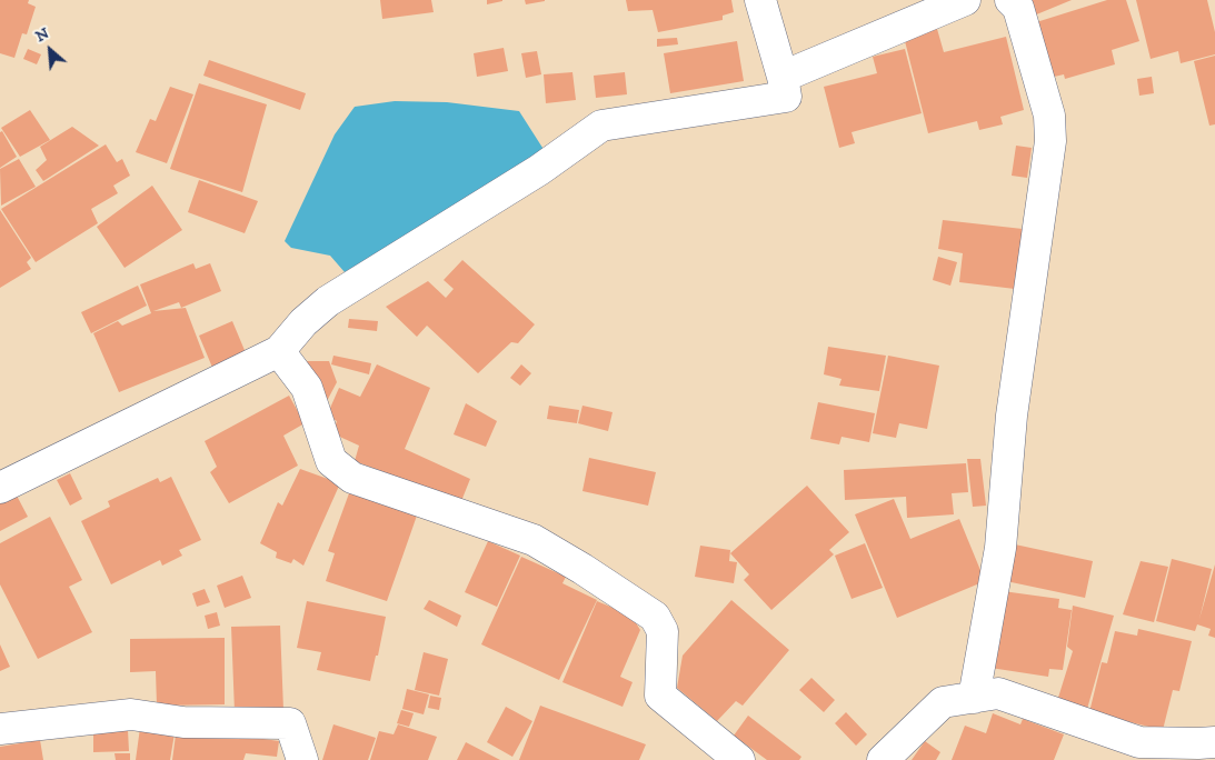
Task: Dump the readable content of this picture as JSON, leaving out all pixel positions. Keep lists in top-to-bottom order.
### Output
{
  "north": "top left"
}
